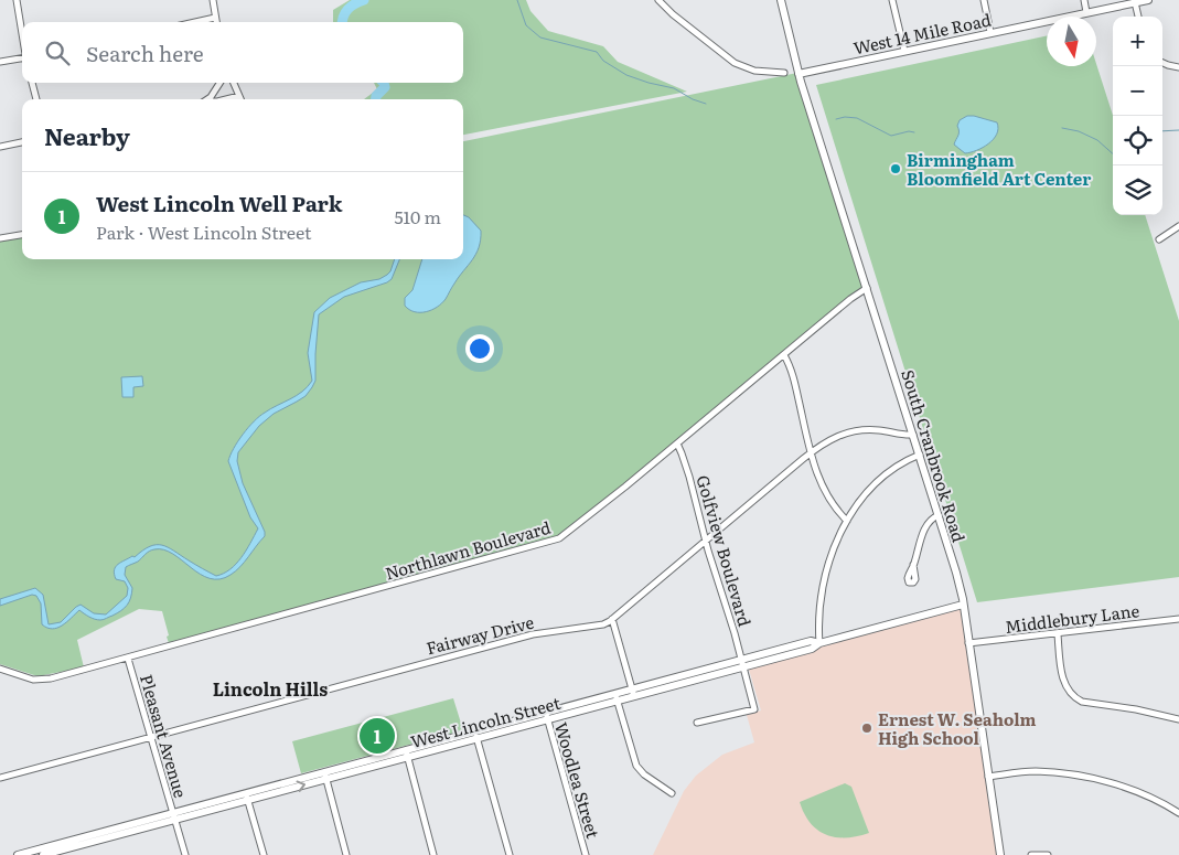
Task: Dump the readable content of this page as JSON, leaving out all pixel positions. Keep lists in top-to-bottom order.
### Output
{
  "streets": {
    "street": [
      "West 14 Mile Road",
      "South Cranbrook Road",
      "Northlawn Boulevard",
      "Golfview Boulevard",
      "Middlebury Lane",
      "Fairway Drive",
      "West Lincoln Street",
      "Pleasant Avenue",
      "Woodlea Street"
    ]
  },
  "crossings": [
    ["West 14 Mile Road", "South Cranbrook Road"],
    ["South Cranbrook Road", "Northlawn Boulevard"],
    ["South Cranbrook Road", "Middlebury Lane"],
    ["South Cranbrook Road", "Fairway Drive"],
    ["South Cranbrook Road", "West Lincoln Street"],
    ["Northlawn Boulevard", "Golfview Boulevard"],
    ["Northlawn Boulevard", "Pleasant Avenue"],
    ["Golfview Boulevard", "Fairway Drive"],
    ["Golfview Boulevard", "West Lincoln Street"],
    ["Fairway Drive", "Pleasant Avenue"],
    ["West Lincoln Street", "Pleasant Avenue"],
    ["West Lincoln Street", "Woodlea Street"]
  ],
  "districts": ["Lincoln Hills"],
  "places": ["Birmingham Bloomfield Art Center", "Ernest W. Seaholm High School"],
  "north": "bottom",
  "page": {
    "map_buttons": ["+", "−"],
    "search": "Search here",
    "heading": "Nearby",
    "list": [
      {
        "mark": "1",
        "name": "West Lincoln Well Park",
        "note": "Park · West Lincoln Street",
        "value": "510 m"
      }
    ],
    "pins": "1"
  }
}
